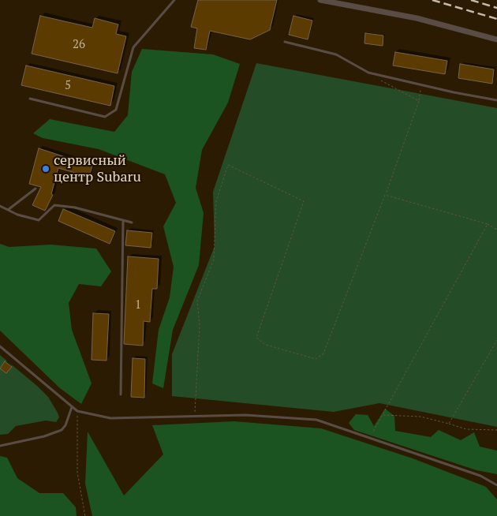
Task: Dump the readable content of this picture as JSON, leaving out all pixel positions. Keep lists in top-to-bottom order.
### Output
{
  "places": ["сервисный центр Subaru"],
  "house_numbers": ["26", "5", "1"]
}
